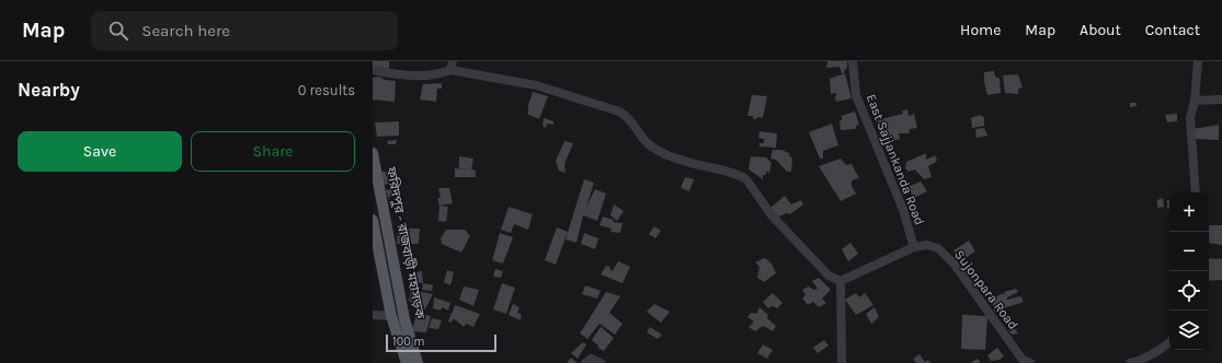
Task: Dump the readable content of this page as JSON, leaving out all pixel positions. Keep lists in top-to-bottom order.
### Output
{
  "streets": {
    "main road": ["ফরিদপুর - রাজবাড়ী মহাসড়ক"],
    "street": ["East Sajjankanda Road", "Sujonpara Road"]
  },
  "crossings": [
    ["East Sajjankanda Road", "Sujonpara Road"]
  ],
  "scale_bar": "100 m",
  "page": {
    "header": "Map",
    "search": "Search here",
    "nav": [
      "Home",
      "Map",
      "About",
      "Contact"
    ],
    "heading": ["Nearby", "0 results"],
    "buttons": ["Save", "Share"],
    "map_buttons": ["+", "−"],
    "scale": "100 m"
  }
}
